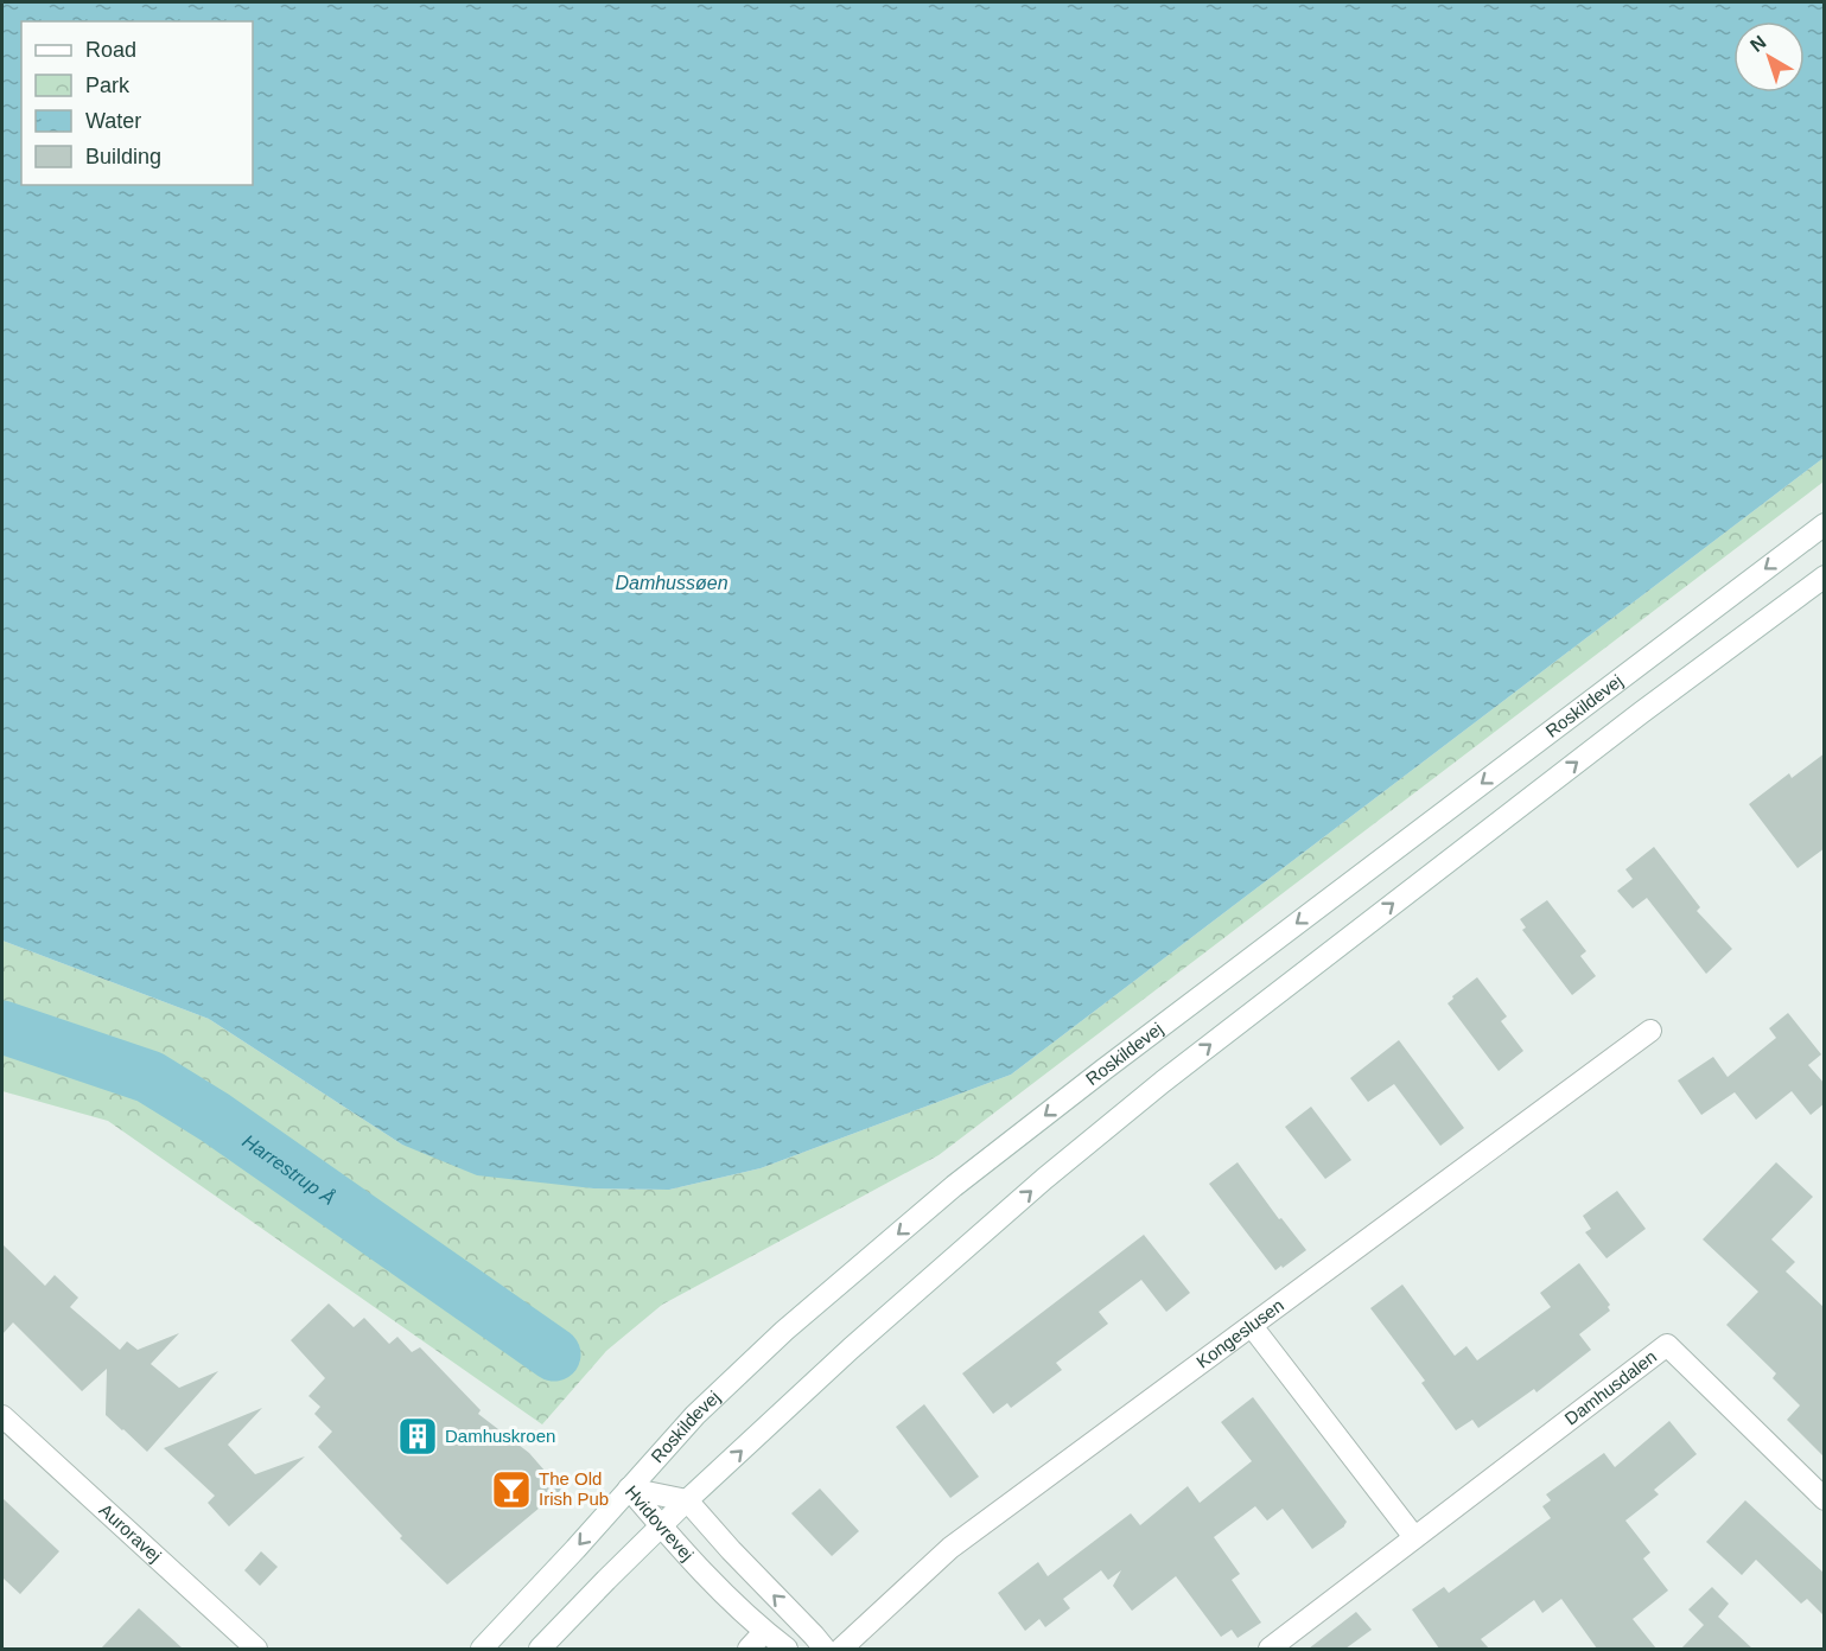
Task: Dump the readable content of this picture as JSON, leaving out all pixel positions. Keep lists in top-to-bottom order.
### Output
{
  "streets": {
    "main road": [
      "Roskildevej",
      "Kongeslusen",
      "Damhusdalen",
      "Hvidovrevej",
      "Auroravej"
    ]
  },
  "crossings": [
    ["Roskildevej", "Hvidovrevej"]
  ],
  "water": ["Damhussøen", "Harrestrup Å"],
  "places": {
    "building": ["Damhuskroen"],
    "bar": ["The Old Irish Pub"]
  },
  "legend": [
    "Road",
    "Park",
    "Water",
    "Building"
  ],
  "north": "top left"
}
